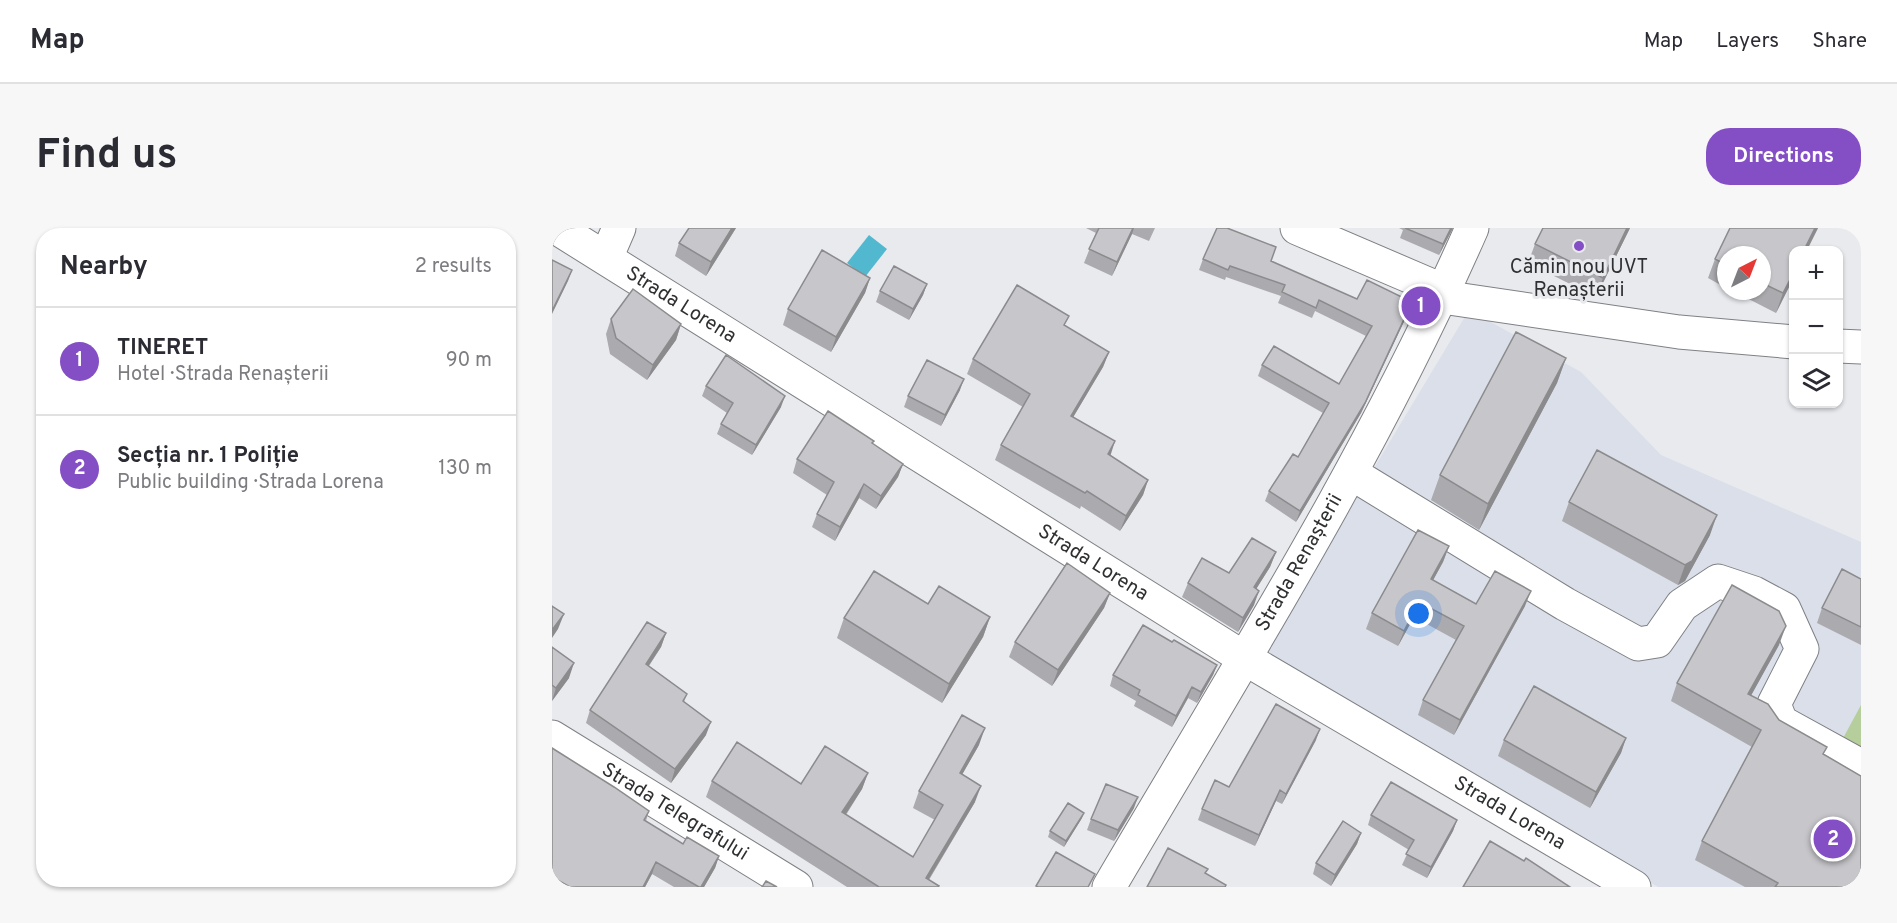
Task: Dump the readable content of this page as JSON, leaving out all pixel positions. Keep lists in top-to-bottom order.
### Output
{
  "streets": {
    "street": ["Strada Lorena", "Strada Renașterii", "Strada Telegrafului"]
  },
  "crossings": [
    ["Strada Lorena", "Strada Renașterii"]
  ],
  "places": ["Cămin nou UVT Renașterii"],
  "north": "top right",
  "page": {
    "header": "Map",
    "nav": ["Map", "Layers", "Share"],
    "buttons": "Directions",
    "title": "Find us",
    "heading": ["Nearby", "2 results"],
    "map_buttons": ["+", "−"],
    "pins": ["1", "2"],
    "list": [
      {
        "mark": "1",
        "name": "TINERET",
        "note": "Hotel · Strada Renașterii",
        "value": "90 m"
      },
      {
        "mark": "2",
        "name": "Secția nr. 1 Poliție",
        "note": "Public building · Strada Lorena",
        "value": "130 m"
      }
    ]
  }
}
